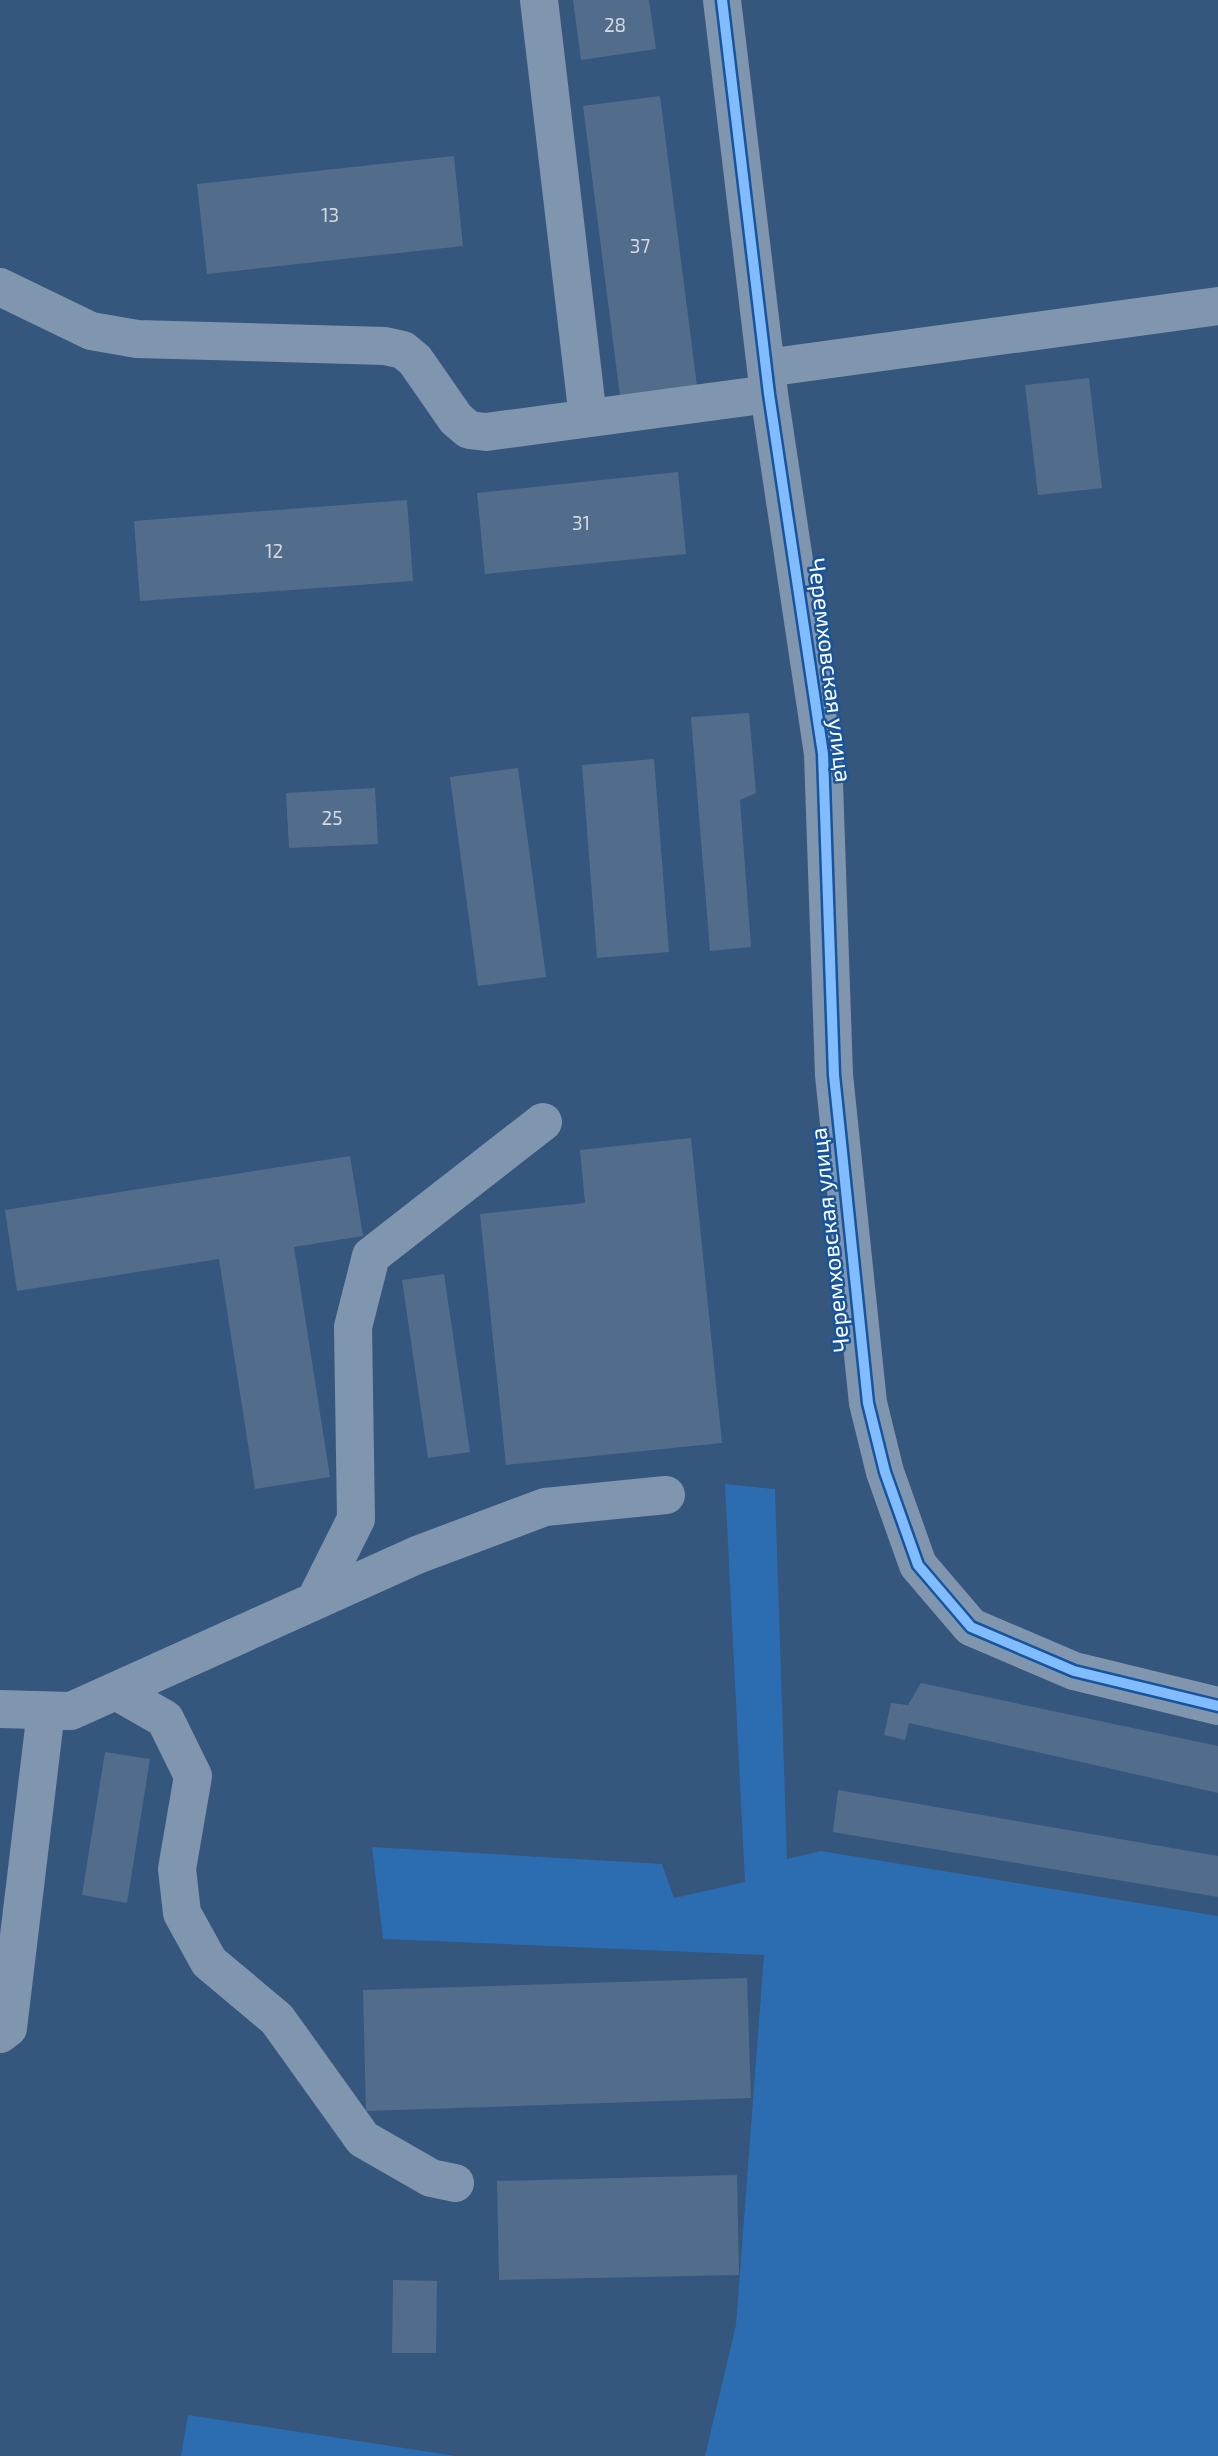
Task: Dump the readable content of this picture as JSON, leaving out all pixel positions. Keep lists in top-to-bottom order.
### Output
{
  "streets": {
    "street": ["Черемховская улица"]
  },
  "house_numbers": [
    "28",
    "13",
    "37",
    "31",
    "12",
    "25"
  ]
}
